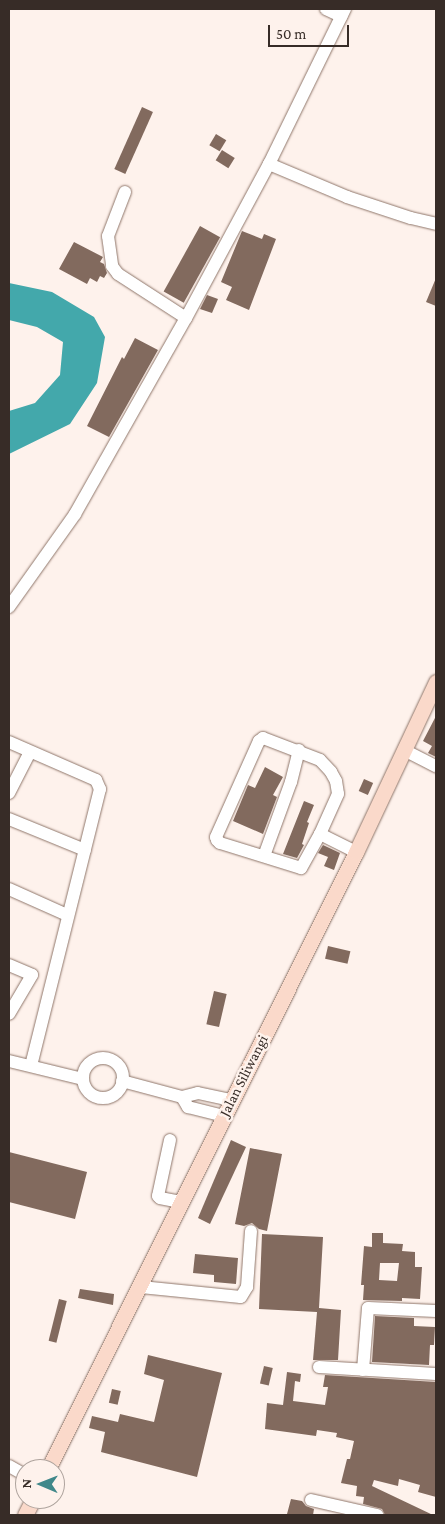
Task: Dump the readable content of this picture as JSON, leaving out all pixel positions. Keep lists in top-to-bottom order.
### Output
{
  "streets": {
    "main road": ["Jalan Siliwangi"]
  },
  "scale_bar": "50 m",
  "north": "left"
}
